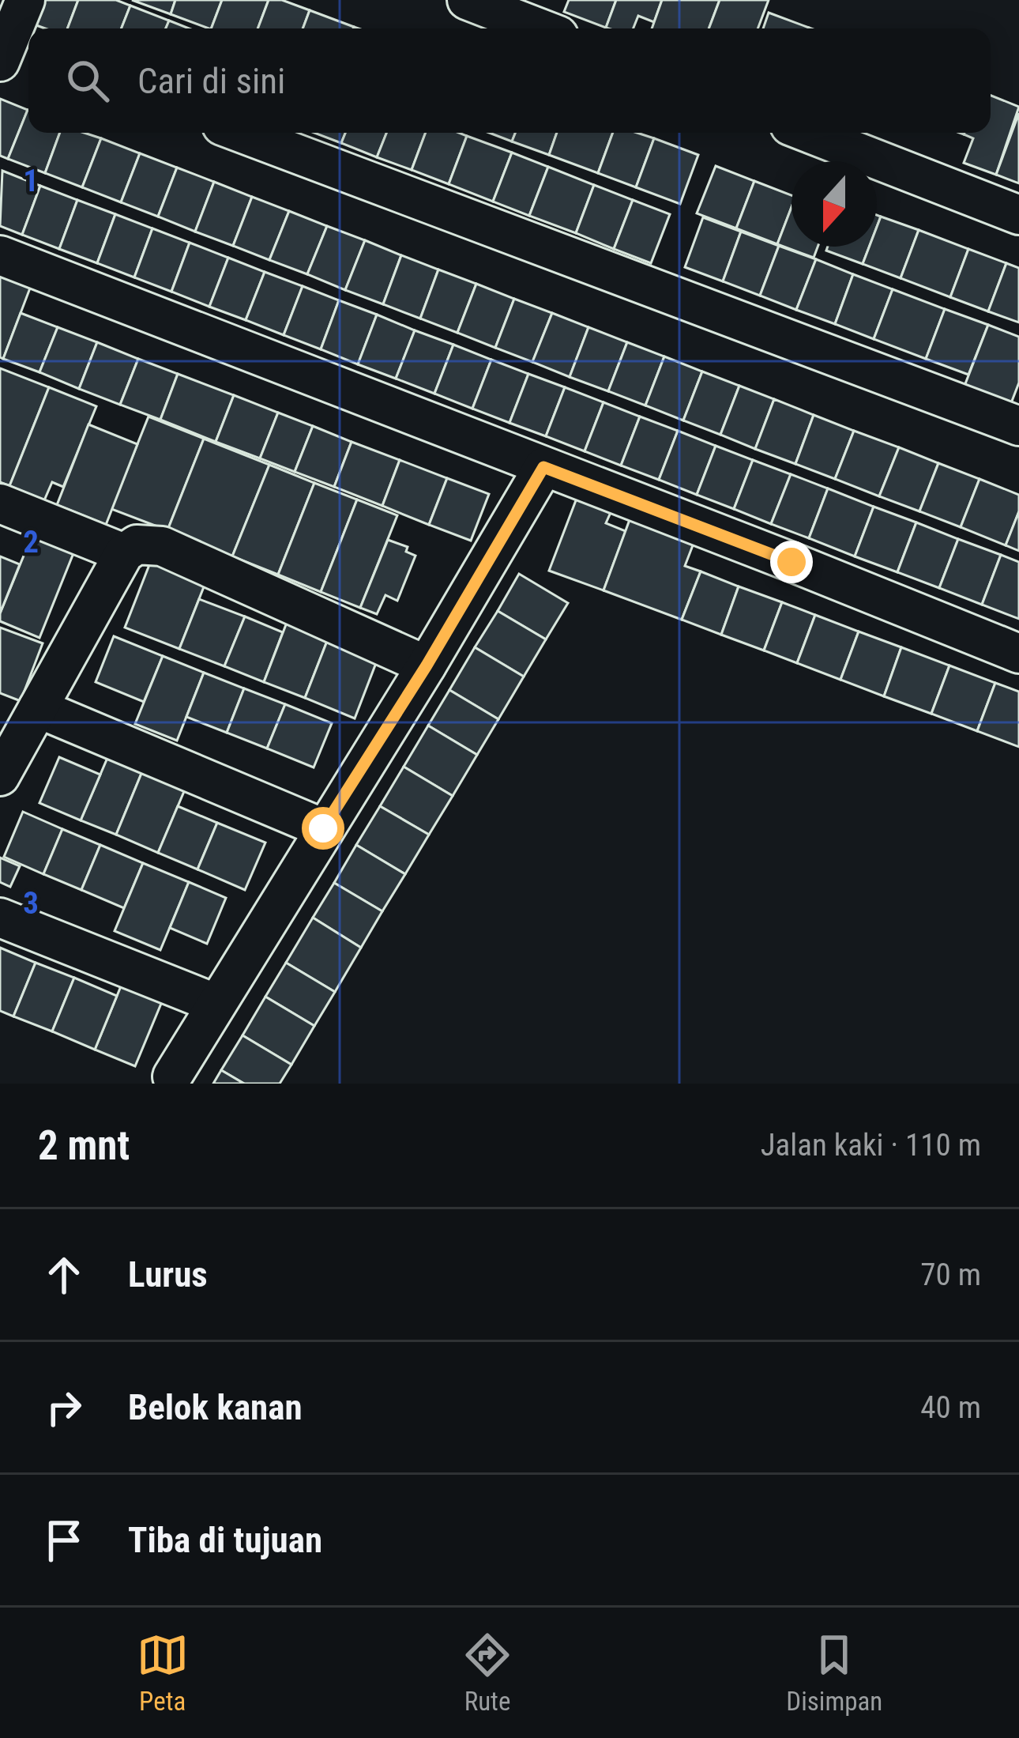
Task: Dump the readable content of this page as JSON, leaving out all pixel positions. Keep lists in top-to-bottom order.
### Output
{
  "north": "bottom",
  "page": {
    "search": "Cari di sini",
    "heading": ["2 mnt", "Jalan kaki · 110 m"],
    "list": [
      ["Lurus", "70 m"],
      ["Belok kanan", "40 m"],
      "Tiba di tujuan"
    ],
    "nav": ["Peta", "Rute", "Disimpan"]
  },
  "grid": {
    "rows": ["1", "2", "3"]
  }
}
